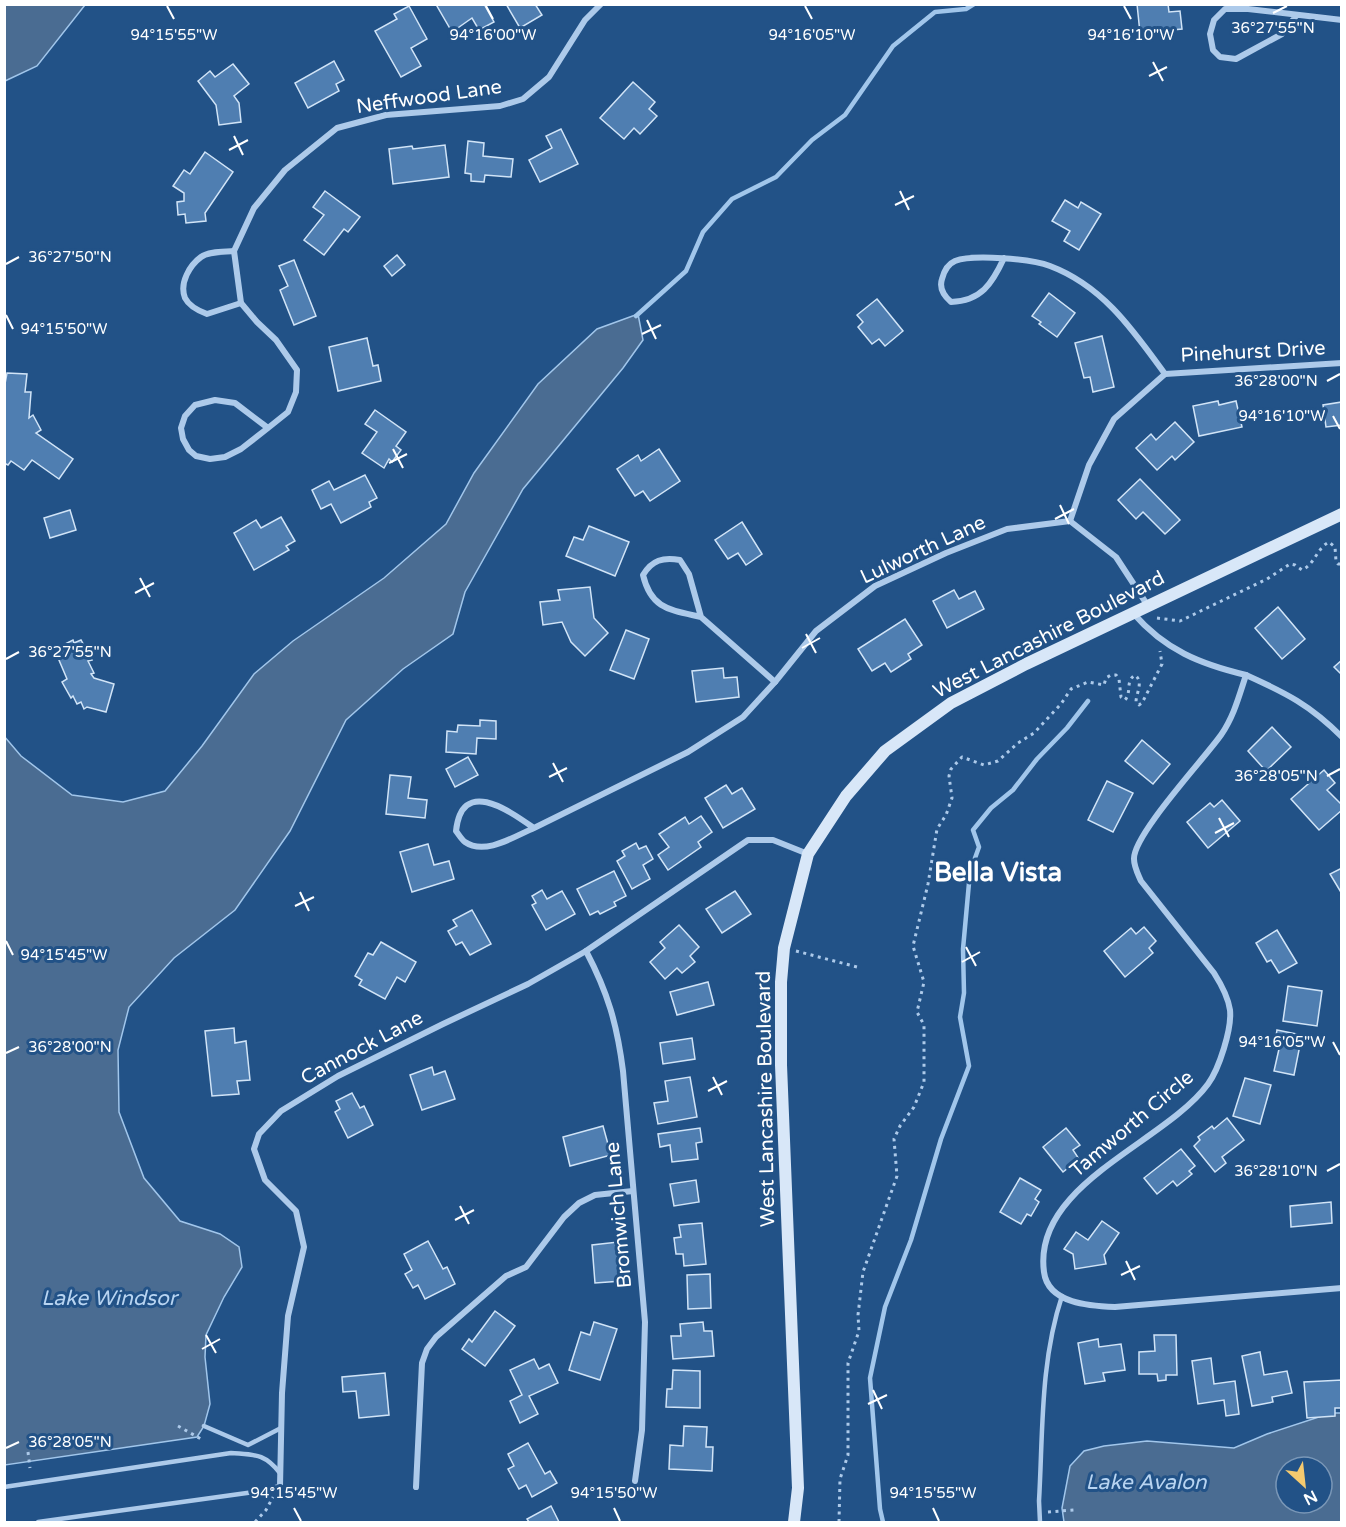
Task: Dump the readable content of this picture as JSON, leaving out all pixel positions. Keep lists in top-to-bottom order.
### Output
{
  "streets": {
    "main road": ["West Lancashire Boulevard"],
    "street": [
      "Neffwood Lane",
      "Pinehurst Drive",
      "Lulworth Lane",
      "Cannock Lane",
      "Tamworth Circle",
      "Bromwich Lane"
    ]
  },
  "crossings": [
    ["Pinehurst Drive", "Lulworth Lane"],
    ["West Lancashire Boulevard", "Cannock Lane"],
    ["Cannock Lane", "Bromwich Lane"]
  ],
  "districts": ["Bella Vista"],
  "water": ["Lake Windsor", "Lake Avalon"],
  "north": "bottom right",
  "coordinates": [
    "36°27'55\"N",
    "94°15'55\"W",
    "94°16'00\"W",
    "94°16'05\"W",
    "94°16'10\"W",
    "36°27'50\"N",
    "94°15'50\"W",
    "36°28'00\"N",
    "36°28'05\"N",
    "94°15'45\"W",
    "36°28'10\"N"
  ]
}
